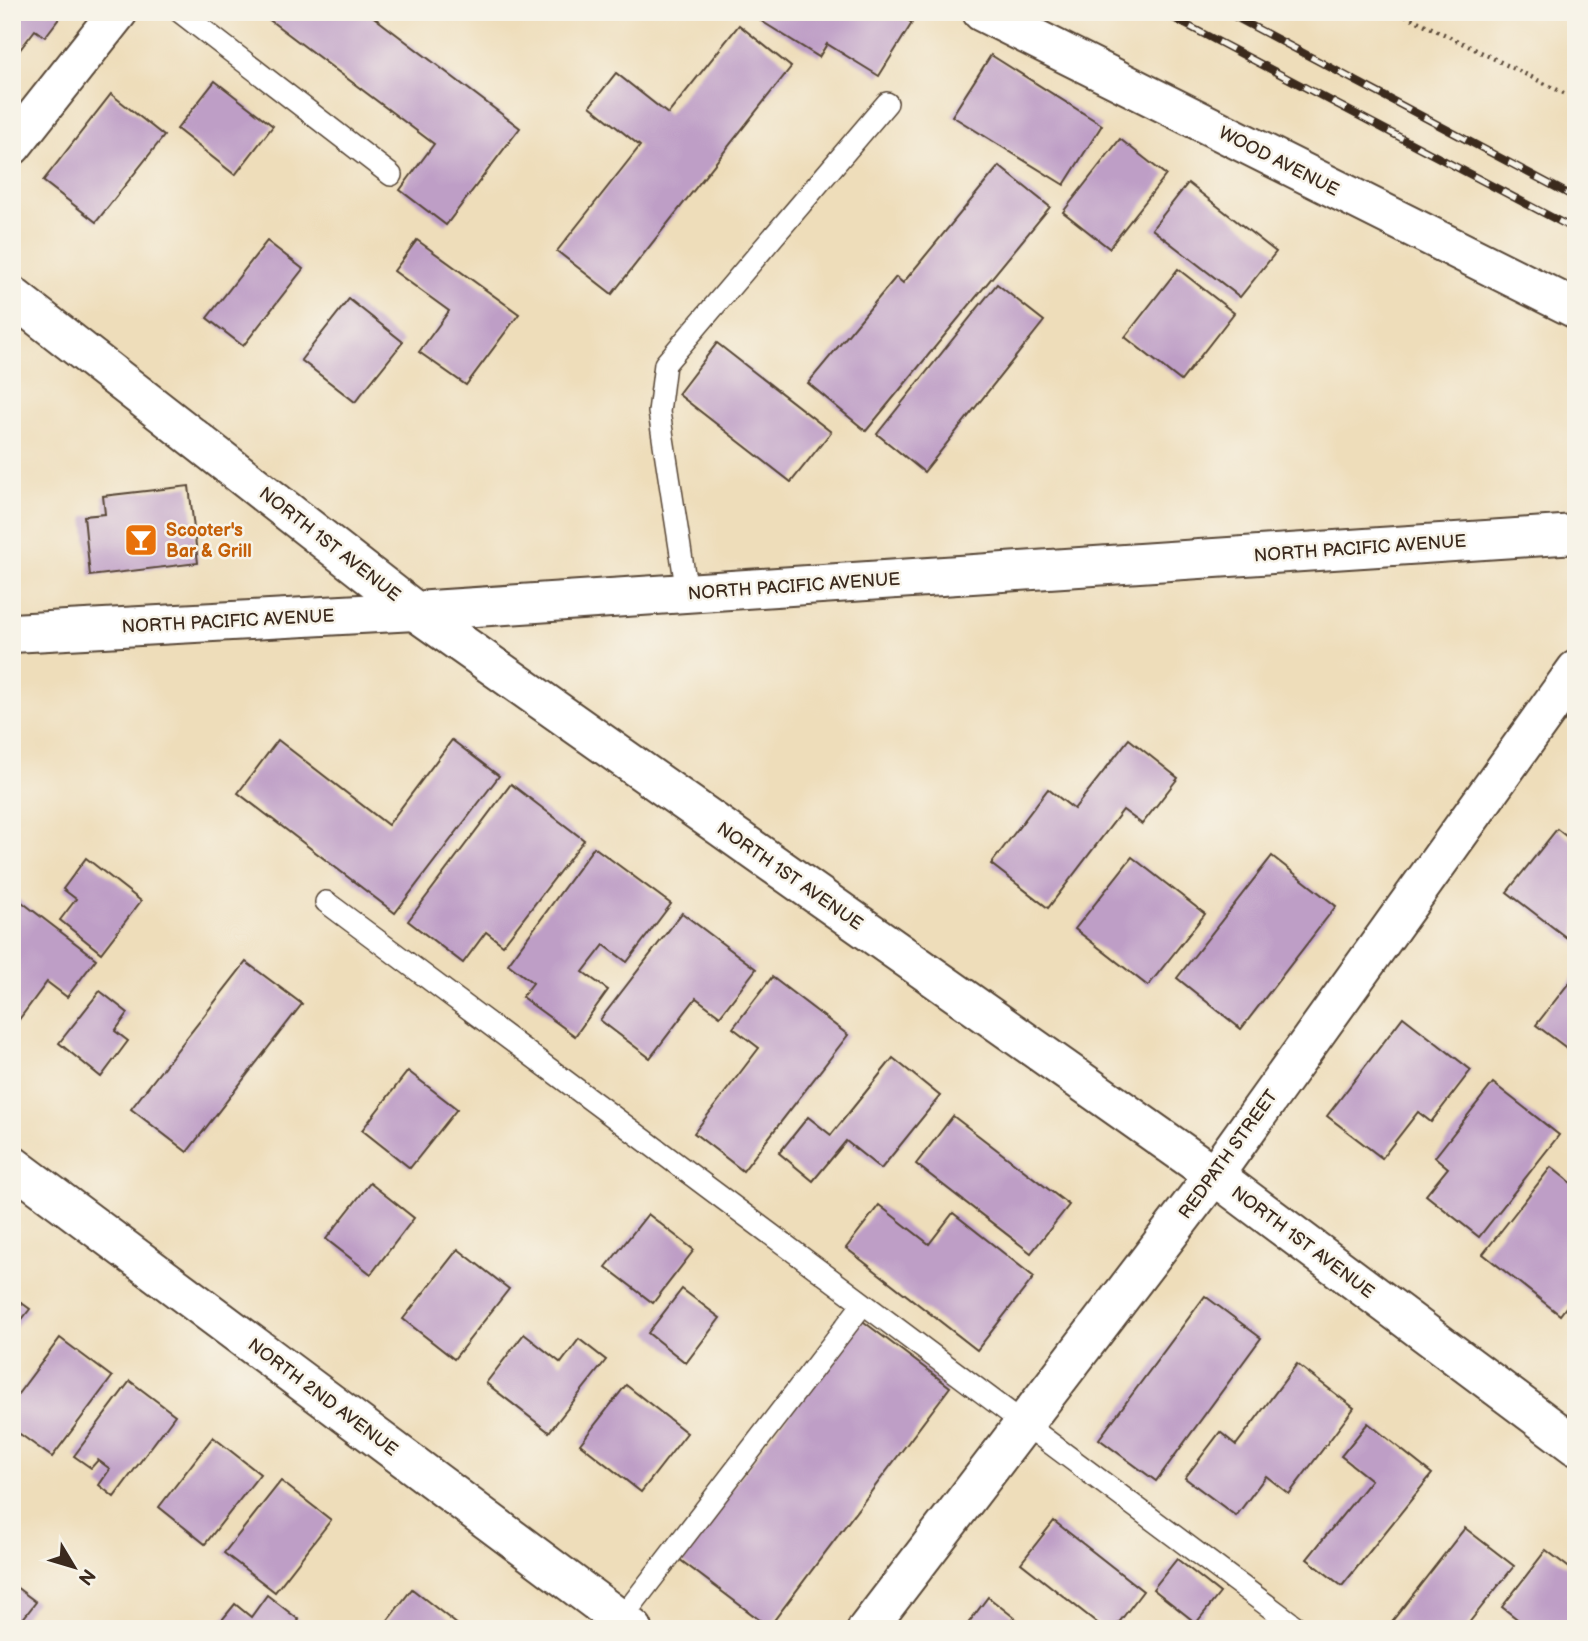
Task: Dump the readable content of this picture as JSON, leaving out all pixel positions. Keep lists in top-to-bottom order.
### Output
{
  "streets": {
    "street": [
      "WOOD AVENUE",
      "NORTH 1ST AVENUE",
      "NORTH PACIFIC AVENUE",
      "REDPATH STREET",
      "NORTH 2ND AVENUE"
    ]
  },
  "crossings": [
    ["NORTH 1ST AVENUE", "NORTH PACIFIC AVENUE"],
    ["NORTH 1ST AVENUE", "REDPATH STREET"]
  ],
  "places": {
    "bar": ["Scooter's Bar & Grill"]
  },
  "north": "bottom right"
}
